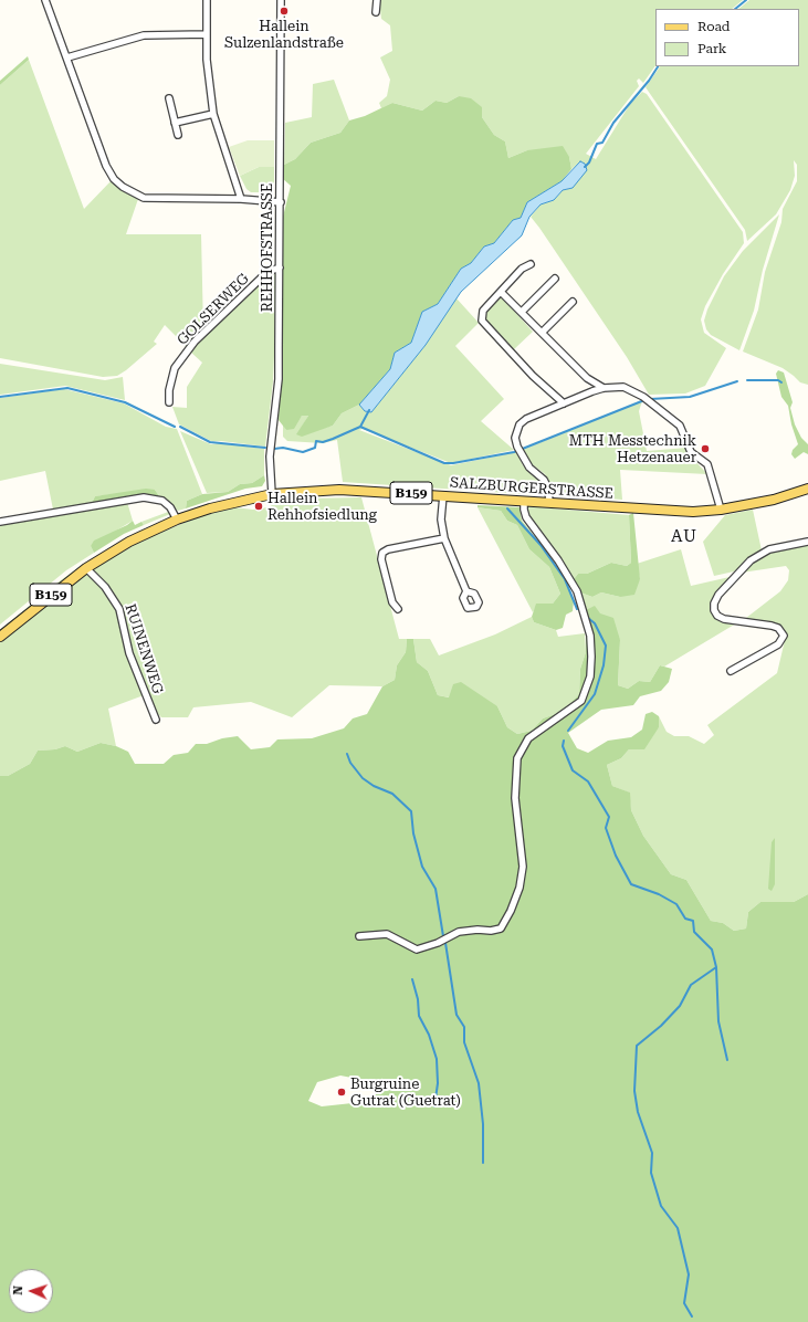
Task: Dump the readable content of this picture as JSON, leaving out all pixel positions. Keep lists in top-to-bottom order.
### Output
{
  "streets": {
    "main road": ["SALZBURGERSTRASSE", "B159"],
    "street": ["REHHOFSTRASSE", "GOLSERWEG", "RUINENWEG"]
  },
  "crossings": [
    ["REHHOFSTRASSE", "GOLSERWEG"],
    ["REHHOFSTRASSE", "SALZBURGERSTRASSE"],
    ["SALZBURGERSTRASSE", "RUINENWEG"]
  ],
  "districts": ["AU"],
  "places": [
    "Hallein Sulzenlandstraße",
    "MTH Messtechnik Hetzenauer",
    "Hallein Rehhofsiedlung",
    "Burgruine Gutrat (Guetrat)"
  ],
  "legend": ["Road", "Park"],
  "north": "left"
}
